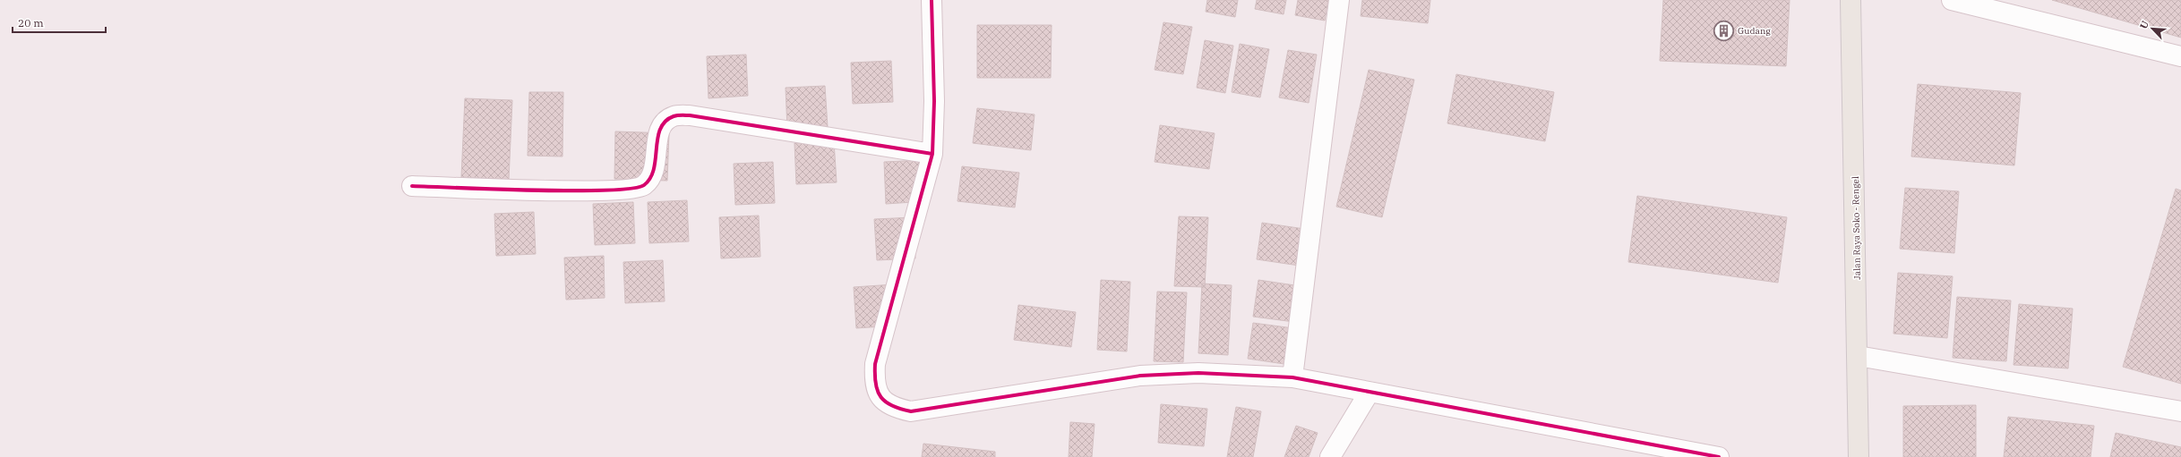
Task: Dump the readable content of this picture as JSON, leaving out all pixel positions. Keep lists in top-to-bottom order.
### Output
{
  "streets": {
    "main road": ["Jalan Raya Soko - Rengel"]
  },
  "places": {
    "building": ["Gudang"]
  },
  "scale_bar": "20 m",
  "north": "top left"
}
